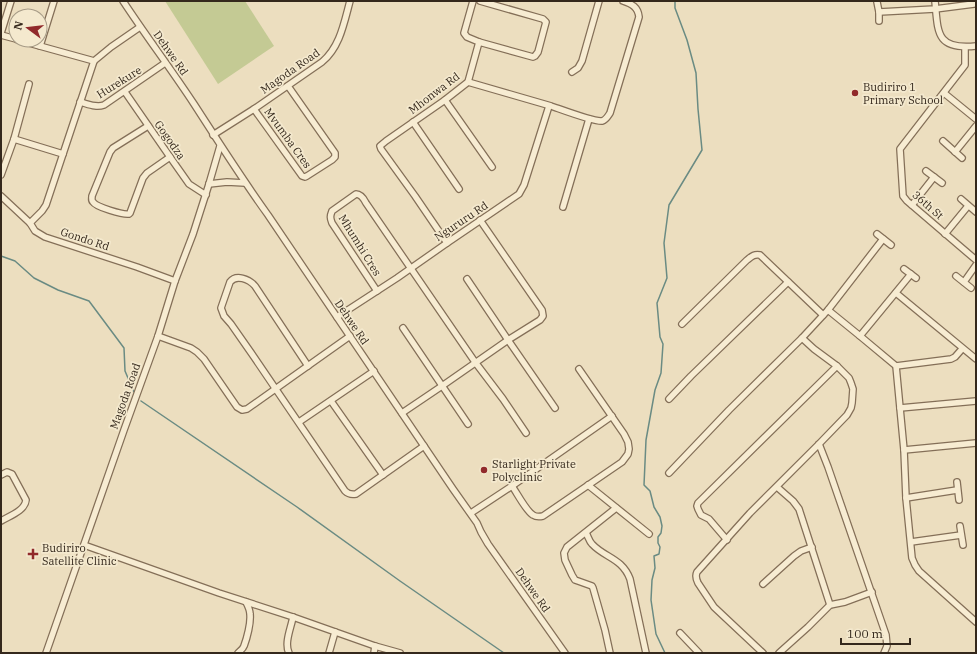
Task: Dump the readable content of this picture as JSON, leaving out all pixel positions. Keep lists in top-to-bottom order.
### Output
{
  "streets": {
    "street": [
      "Dehwe Rd",
      "Magoda Road",
      "Hurekure",
      "Mhonwa Rd",
      "Mvumba Cres",
      "Gogodza",
      "36th St",
      "Ngururu Rd",
      "Gondo Rd",
      "Mhumhi Cres"
    ]
  },
  "crossings": [
    ["Dehwe Rd", "Magoda Road"],
    ["Dehwe Rd", "Hurekure"],
    ["Dehwe Rd", "Ngururu Rd"],
    ["Magoda Road", "Mvumba Cres"],
    ["Magoda Road", "Gogodza"],
    ["Magoda Road", "Gondo Rd"],
    ["Hurekure", "Gogodza"],
    ["Mhonwa Rd", "Ngururu Rd"],
    ["Ngururu Rd", "Mhumhi Cres"]
  ],
  "places": {
    "other": ["Budiriro 1 Primary School", "Starlight Private Polyclinic"],
    "health": ["Budiriro Satellite Clinic"]
  },
  "scale_bar": "100 m",
  "north": "left"
}
